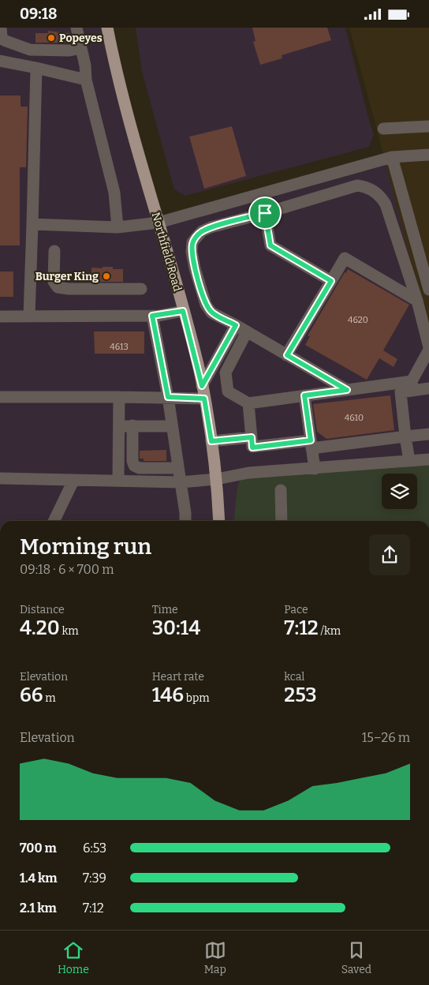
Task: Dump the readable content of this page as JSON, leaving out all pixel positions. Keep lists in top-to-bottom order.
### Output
{
  "streets": {
    "main road": ["Northfield Road"]
  },
  "places": ["Popeyes", "Burger King"],
  "house_numbers": ["4620", "4613", "4610"],
  "page": {
    "status": "09:18",
    "heading": ["Morning run", "09:18 · 6 × 700 m"],
    "stats": [
      ["Distance", "4.20 km"],
      ["Time", "30:14"],
      ["Pace", "7:12 /km"],
      ["Elevation", "66 m"],
      ["Heart rate", "146 bpm"],
      ["kcal", "253"]
    ],
    "chart": ["Elevation", "15–26 m"],
    "list": [
      {
        "name": "700 m",
        "note": "6:53"
      },
      {
        "name": "1.4 km",
        "note": "7:39"
      },
      {
        "name": "2.1 km",
        "note": "7:12"
      }
    ],
    "tabs": ["Home", "Map", "Saved"]
  }
}
